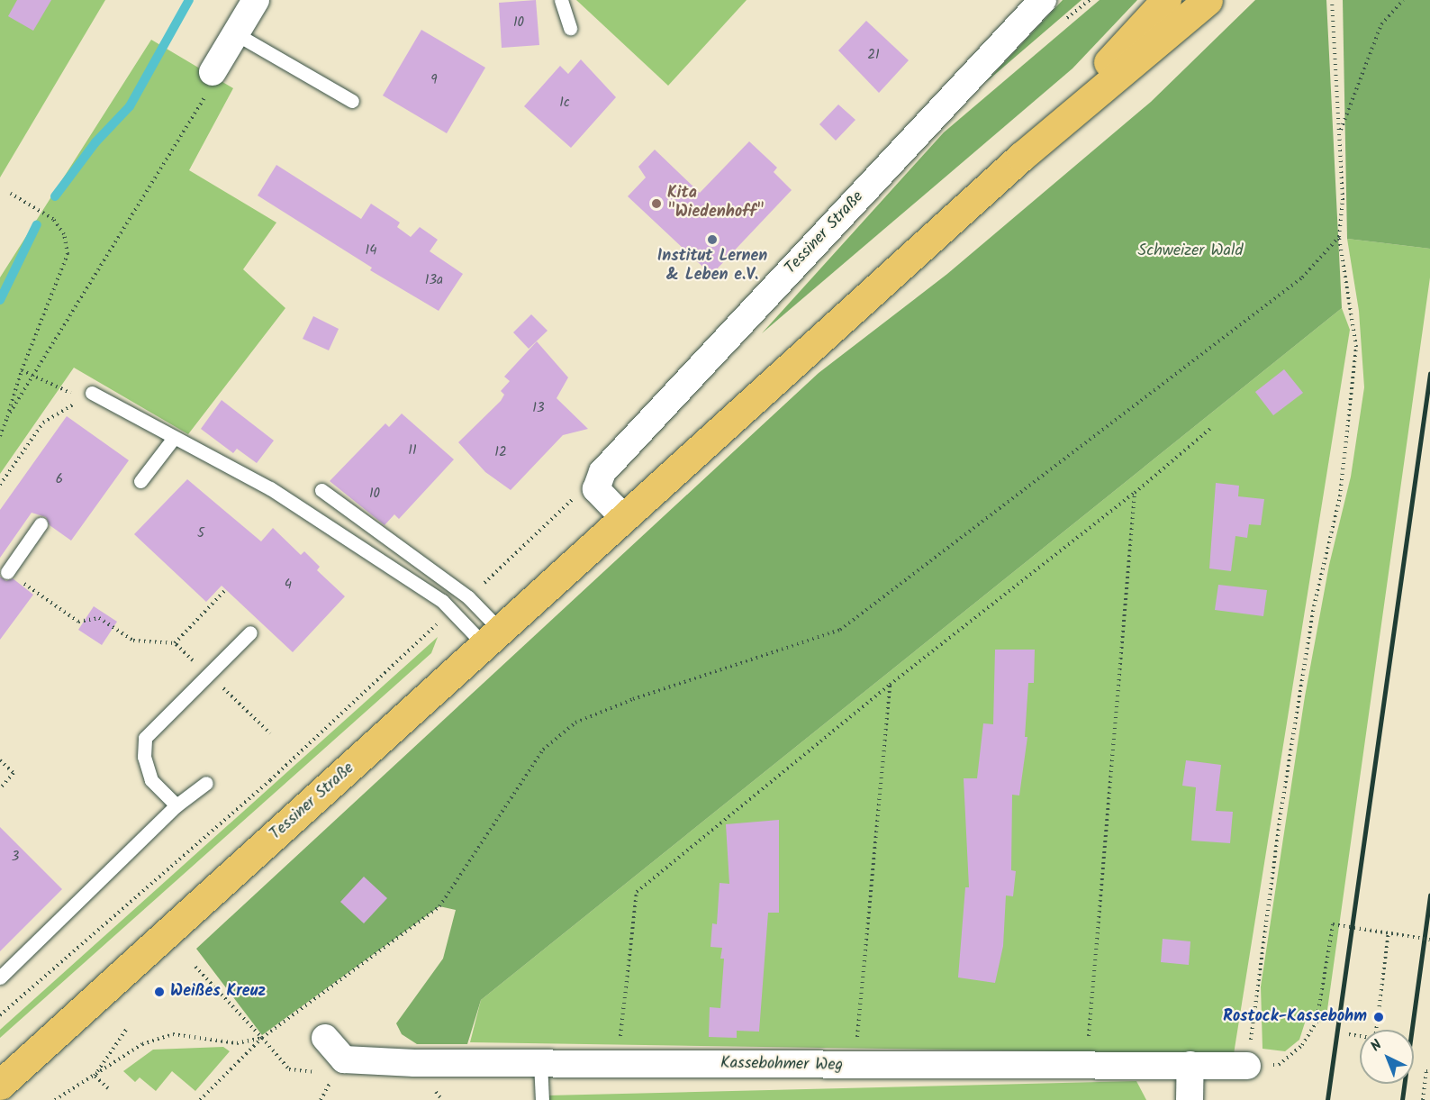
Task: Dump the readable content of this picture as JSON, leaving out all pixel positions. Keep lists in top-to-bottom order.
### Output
{
  "streets": {
    "main road": ["Tessiner Straße"],
    "street": ["Kassebohmer Weg"]
  },
  "parks": ["Schweizer Wald"],
  "places": [
    "Kita \"Wiedenhoff\"",
    "Institut Lernen & Leben e.V.",
    "Weißes Kreuz",
    "Rostock-Kassebohm"
  ],
  "house_numbers": [
    "10",
    "21",
    "9",
    "1c",
    "14",
    "13a",
    "13",
    "11",
    "12",
    "6",
    "10",
    "5",
    "4",
    "3"
  ],
  "north": "top left"
}
